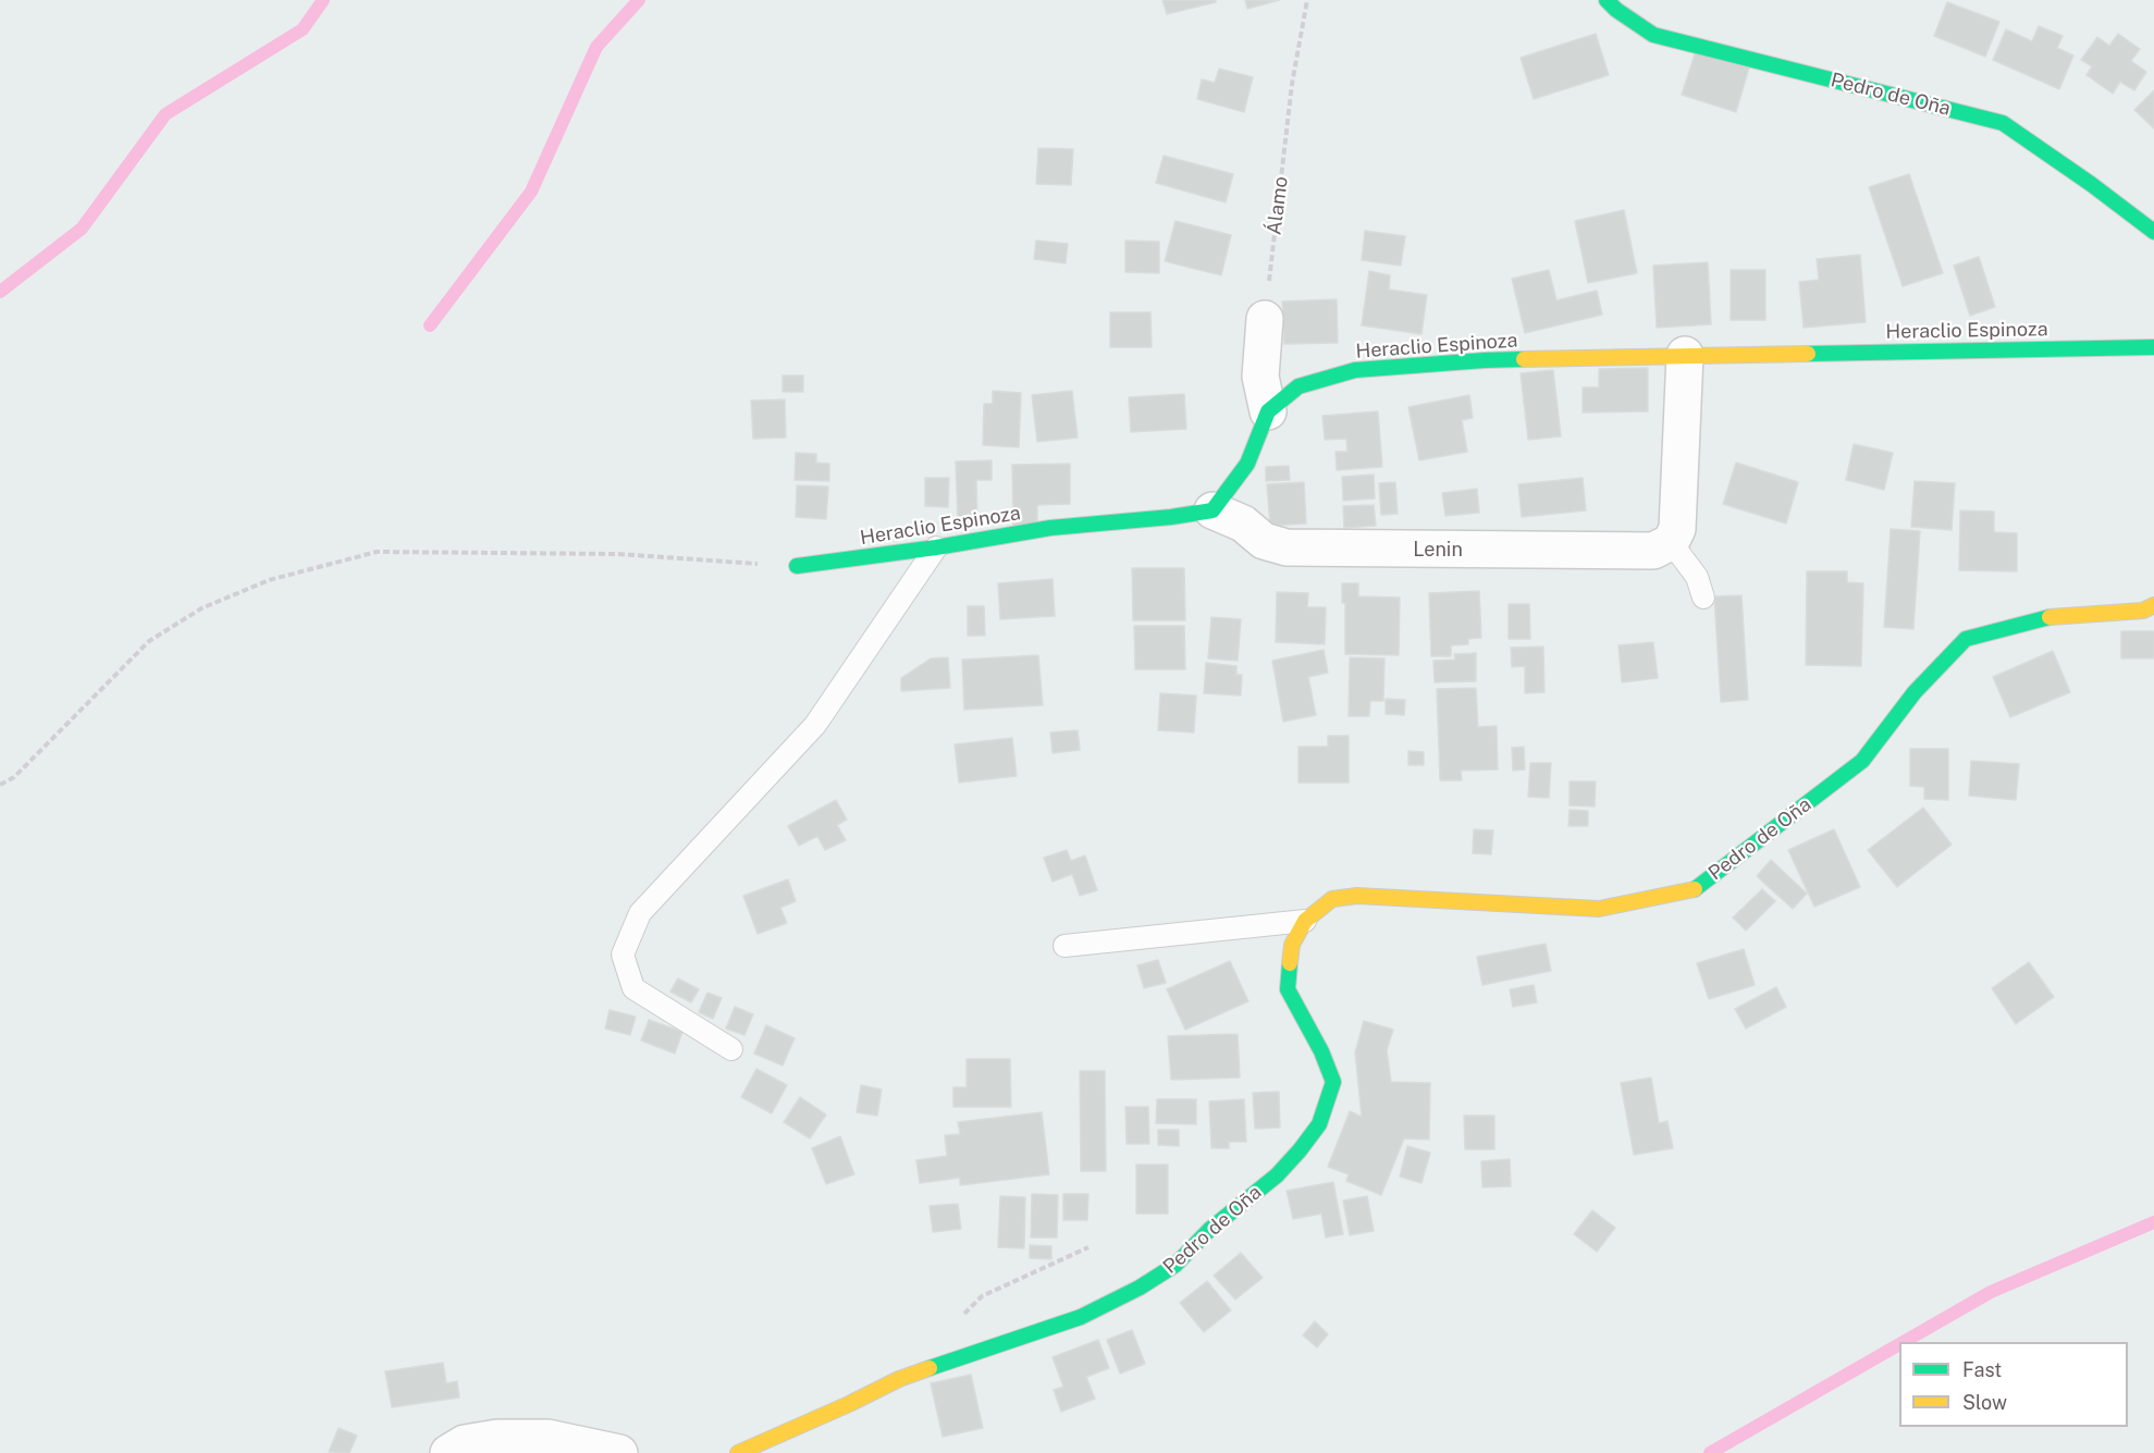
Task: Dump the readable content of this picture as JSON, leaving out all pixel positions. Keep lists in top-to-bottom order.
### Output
{
  "streets": {
    "street": ["Pedro de Oña", "Heraclio Espinoza", "Lenin"],
    "path": ["Álamo"]
  },
  "crossings": [
    ["Heraclio Espinoza", "Lenin"]
  ],
  "legend": ["Fast", "Slow"]
}
